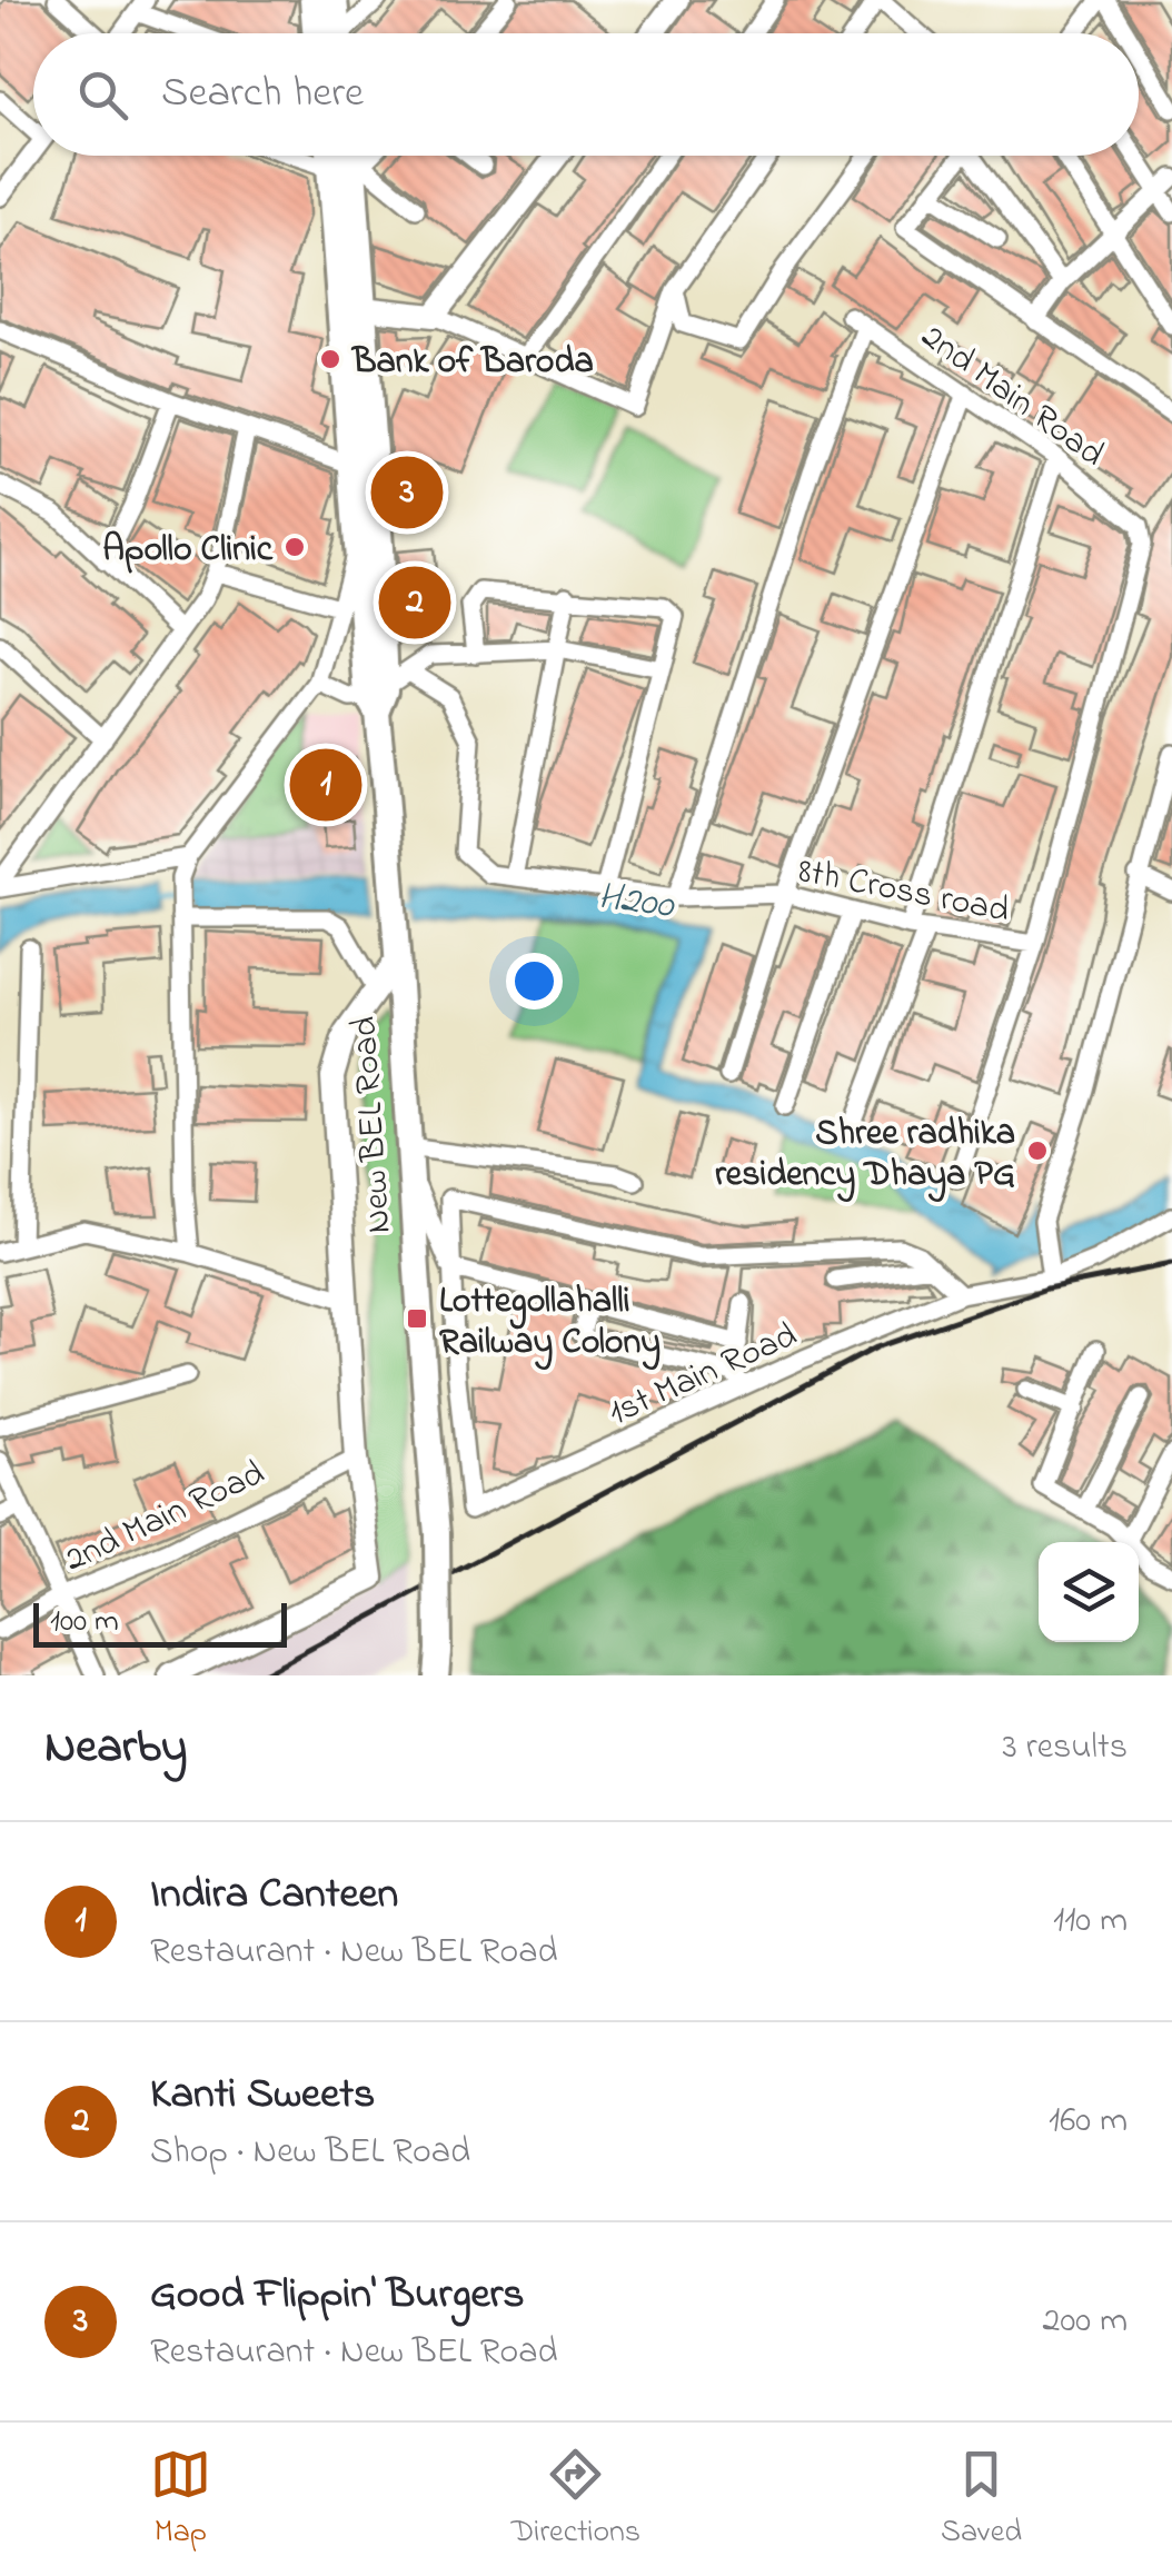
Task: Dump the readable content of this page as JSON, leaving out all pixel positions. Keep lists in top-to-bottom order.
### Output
{
  "streets": {
    "main road": ["New BEL Road"],
    "street": ["2nd Main Road", "8th Cross road", "1st Main Road"]
  },
  "crossings": [
    ["2nd Main Road", "8th Cross road"]
  ],
  "water": ["H200"],
  "places": {
    "other": ["Bank of Baroda", "Apollo Clinic", "Shree radhika residency Dhaya PG"],
    "transit": ["Lottegollahalli Railway Colony"]
  },
  "scale_bar": "100 m",
  "page": {
    "search": "Search here",
    "pins": ["3", "2", "1"],
    "scale": "100 m",
    "heading": ["Nearby", "3 results"],
    "list": [
      {
        "mark": "1",
        "name": "Indira Canteen",
        "note": "Restaurant · New BEL Road",
        "value": "110 m"
      },
      {
        "mark": "2",
        "name": "Kanti Sweets",
        "note": "Shop · New BEL Road",
        "value": "160 m"
      },
      {
        "mark": "3",
        "name": "Good Flippin' Burgers",
        "note": "Restaurant · New BEL Road",
        "value": "200 m"
      }
    ],
    "nav": ["Map", "Directions", "Saved"]
  }
}
